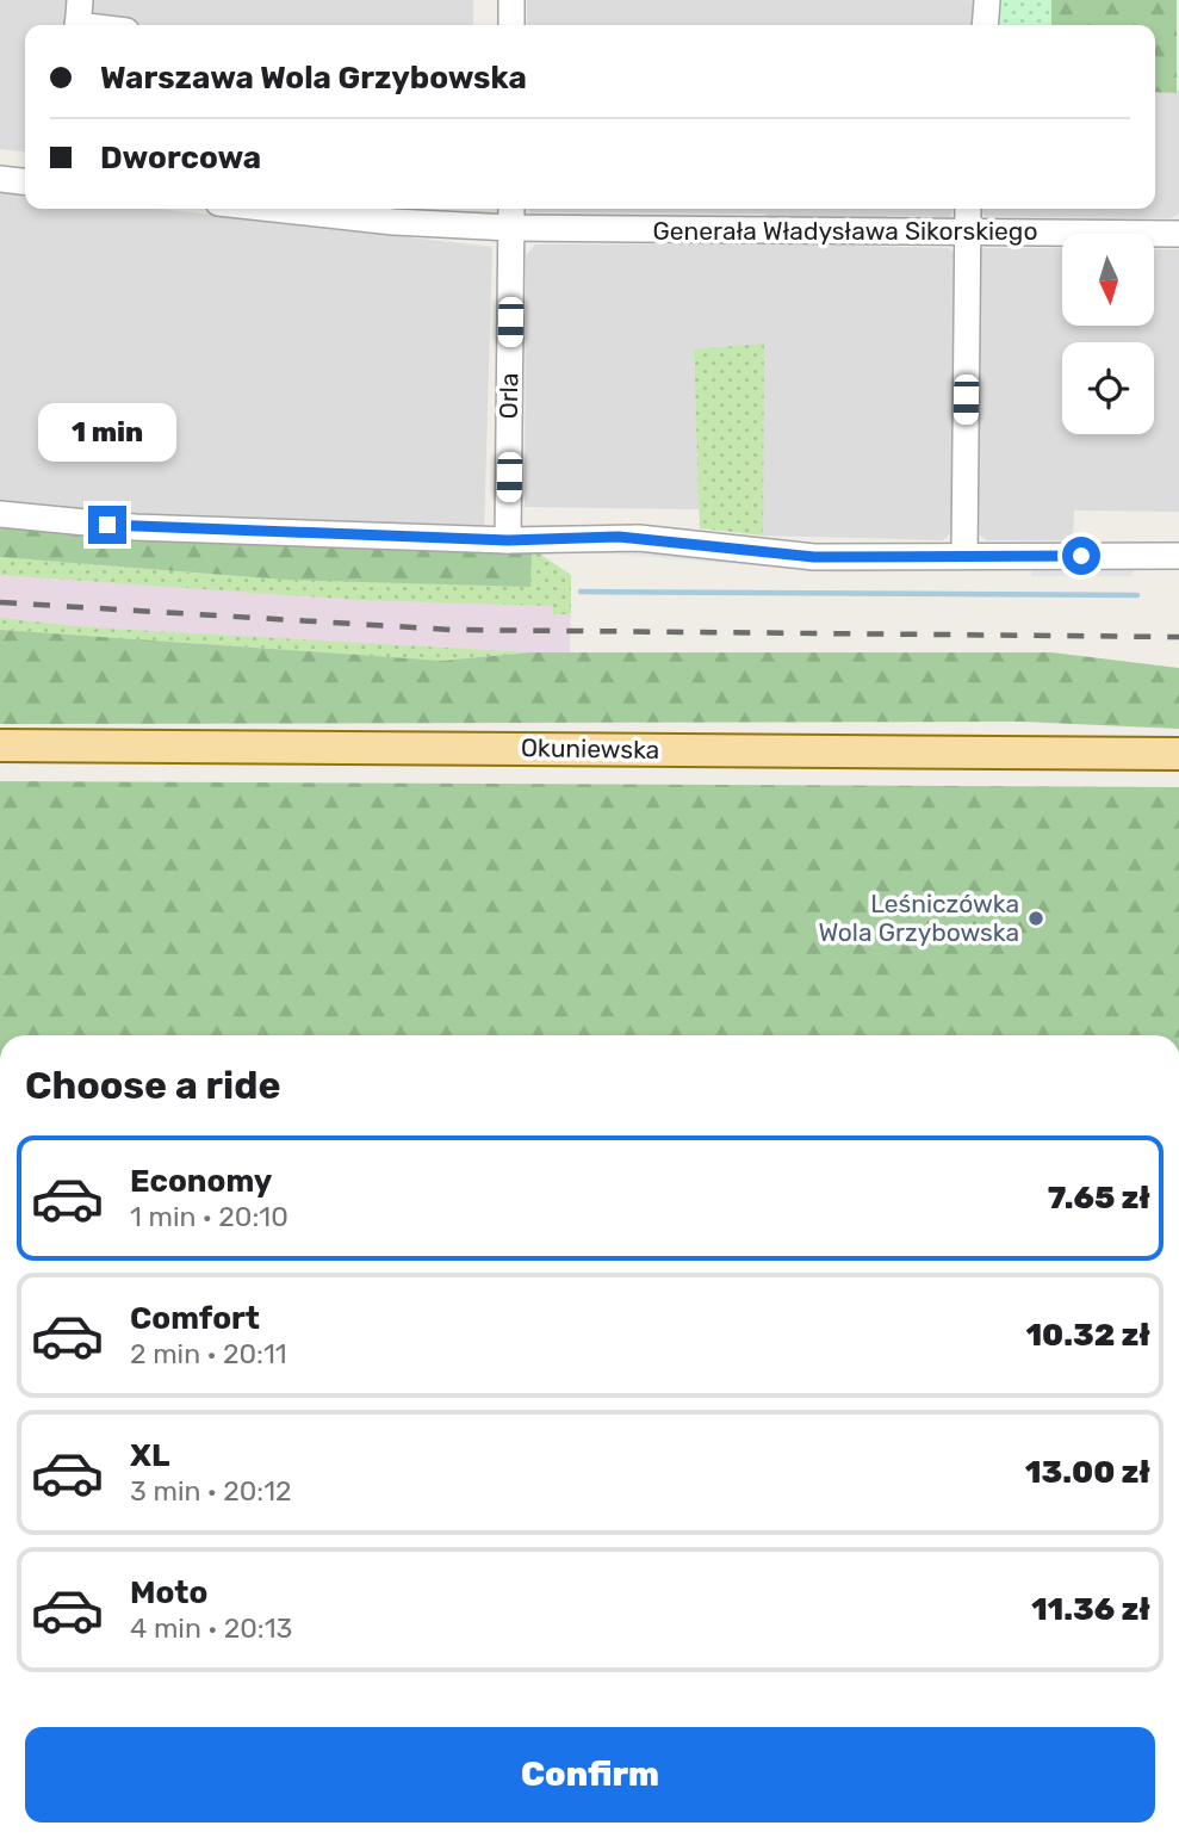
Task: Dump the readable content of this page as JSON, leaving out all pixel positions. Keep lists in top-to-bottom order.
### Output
{
  "streets": {
    "main road": ["Okuniewska"],
    "street": ["Generała Władysława Sikorskiego", "Orla"]
  },
  "crossings": [
    ["Generała Władysława Sikorskiego", "Orla"]
  ],
  "places": ["Leśniczówka Wola Grzybowska"],
  "north": "bottom",
  "page": {
    "banner": ["Warszawa Wola Grzybowska", "Dworcowa"],
    "bubble": "1 min",
    "heading": "Choose a ride",
    "list": [
      {
        "name": "Economy",
        "note": "1 min · 20:10",
        "value": "7.65 zł"
      },
      {
        "name": "Comfort",
        "note": "2 min · 20:11",
        "value": "10.32 zł"
      },
      {
        "name": "XL",
        "note": "3 min · 20:12",
        "value": "13.00 zł"
      },
      {
        "name": "Moto",
        "note": "4 min · 20:13",
        "value": "11.36 zł"
      }
    ],
    "buttons": "Confirm"
  }
}
